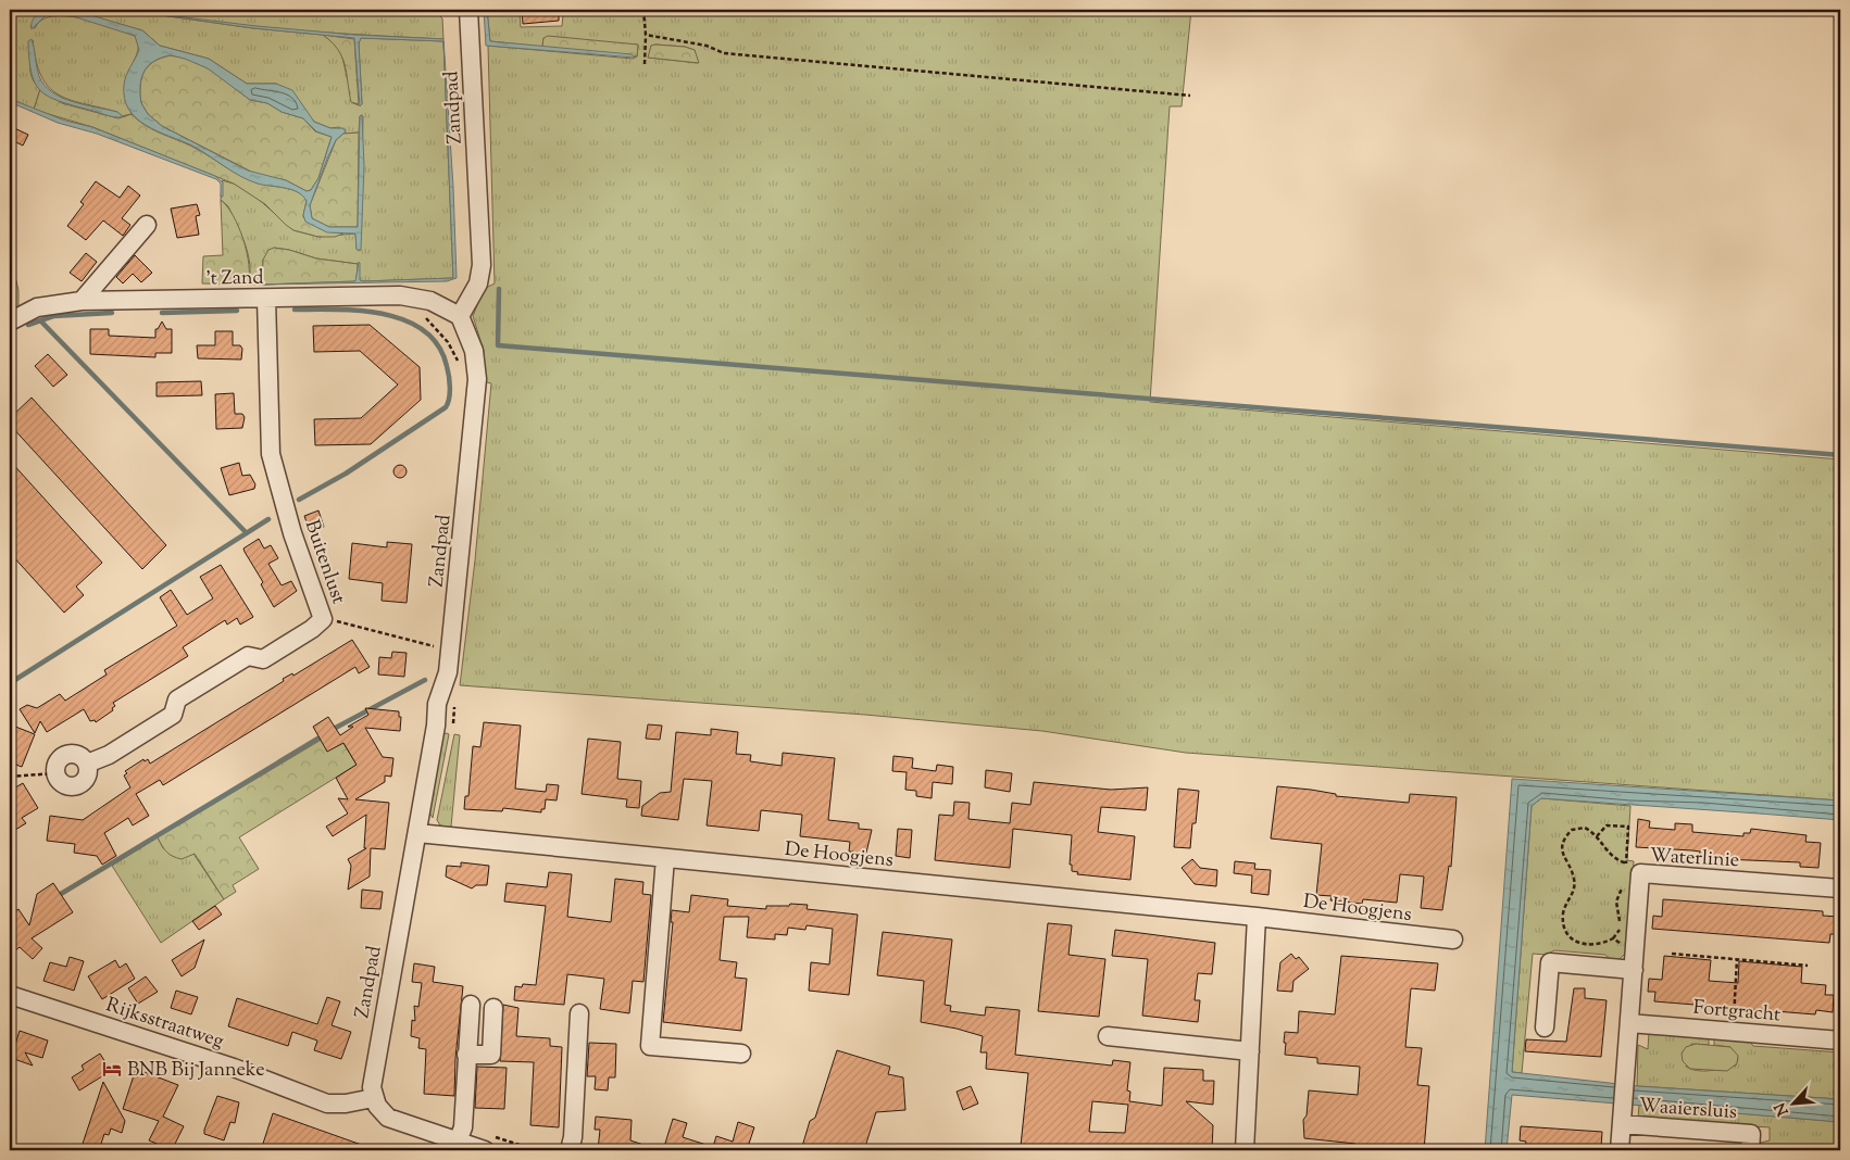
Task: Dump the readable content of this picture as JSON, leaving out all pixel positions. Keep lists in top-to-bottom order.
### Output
{
  "streets": {
    "street": [
      "Zandpad",
      "'t Zand",
      "Buitenlust",
      "De Hoogjens",
      "Waterlinie",
      "Fortgracht",
      "Rijksstraatweg",
      "Waaiersluis"
    ]
  },
  "crossings": [
    ["Zandpad", "'t Zand"],
    ["Zandpad", "De Hoogjens"],
    ["Zandpad", "Rijksstraatweg"],
    ["'t Zand", "Buitenlust"],
    ["Waterlinie", "Fortgracht"],
    ["Waterlinie", "Waaiersluis"]
  ],
  "places": {
    "hotel": ["BNB Bij Janneke"]
  },
  "north": "bottom left"
}
